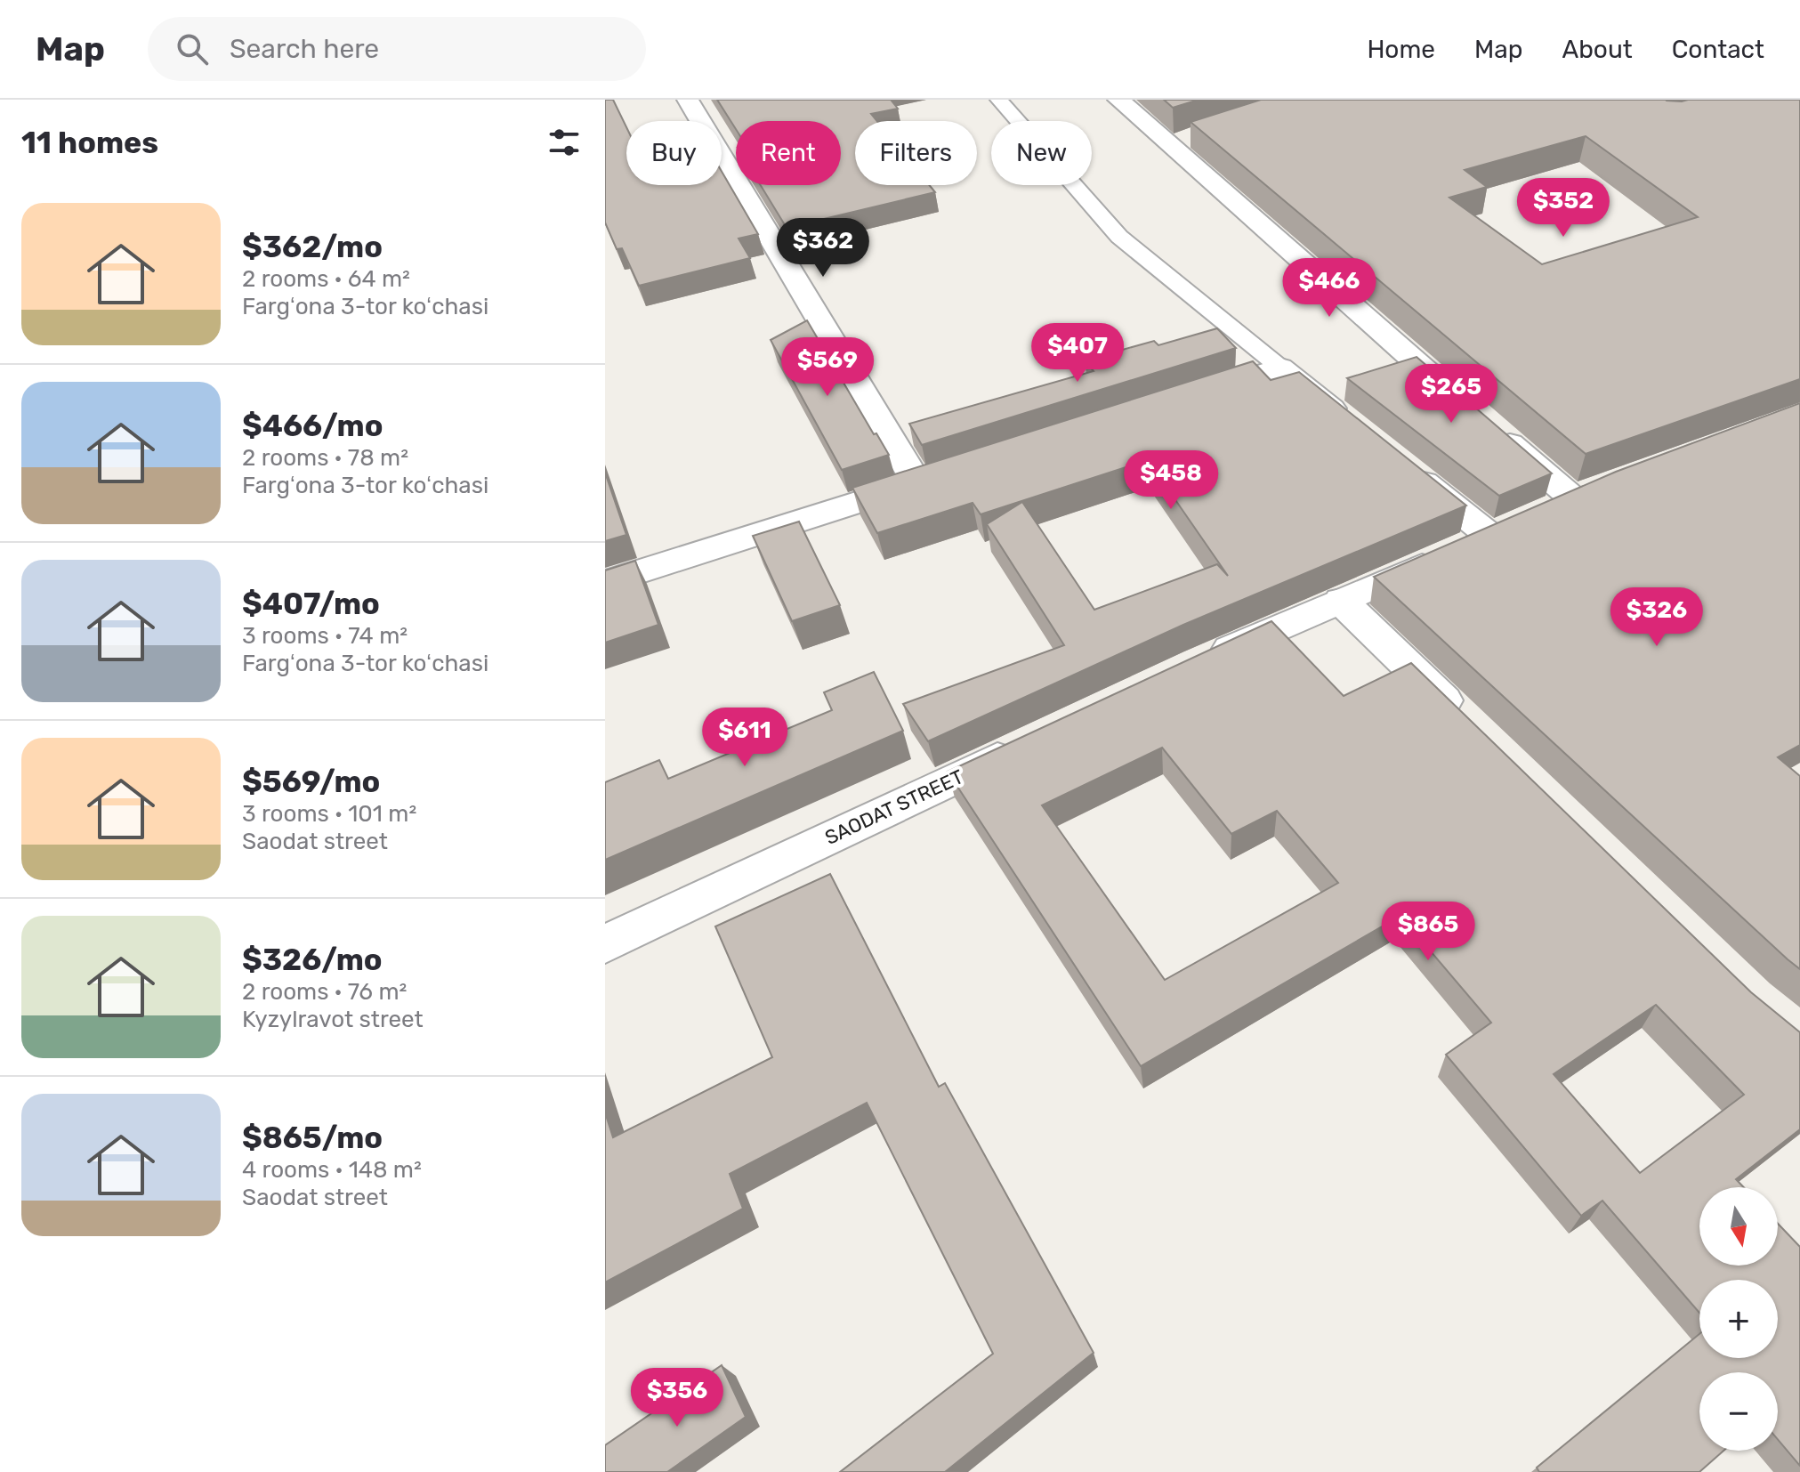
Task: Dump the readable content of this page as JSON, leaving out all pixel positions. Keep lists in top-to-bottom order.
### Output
{
  "streets": {
    "street": ["SAODAT STREET"]
  },
  "north": "bottom",
  "page": {
    "header": "Map",
    "search": "Search here",
    "nav": [
      "Home",
      "Map",
      "About",
      "Contact"
    ],
    "heading": "11 homes",
    "chip": [
      "Buy",
      "Rent",
      "Filters",
      "New"
    ],
    "price": [
      "$352",
      "$362",
      "$466",
      "$407",
      "$569",
      "$265",
      "$458",
      "$326",
      "$611",
      "$865",
      "$356"
    ],
    "list": [
      {
        "name": "$362/mo",
        "note": "2 rooms · 64 m² · Fargʻona 3-tor koʻchasi"
      },
      {
        "name": "$466/mo",
        "note": "2 rooms · 78 m² · Fargʻona 3-tor koʻchasi"
      },
      {
        "name": "$407/mo",
        "note": "3 rooms · 74 m² · Fargʻona 3-tor koʻchasi"
      },
      {
        "name": "$569/mo",
        "note": "3 rooms · 101 m² · Saodat street"
      },
      {
        "name": "$326/mo",
        "note": "2 rooms · 76 m² · Kyzylravot street"
      },
      {
        "name": "$865/mo",
        "note": "4 rooms · 148 m² · Saodat street"
      }
    ],
    "map_buttons": ["+", "−"]
  }
}
